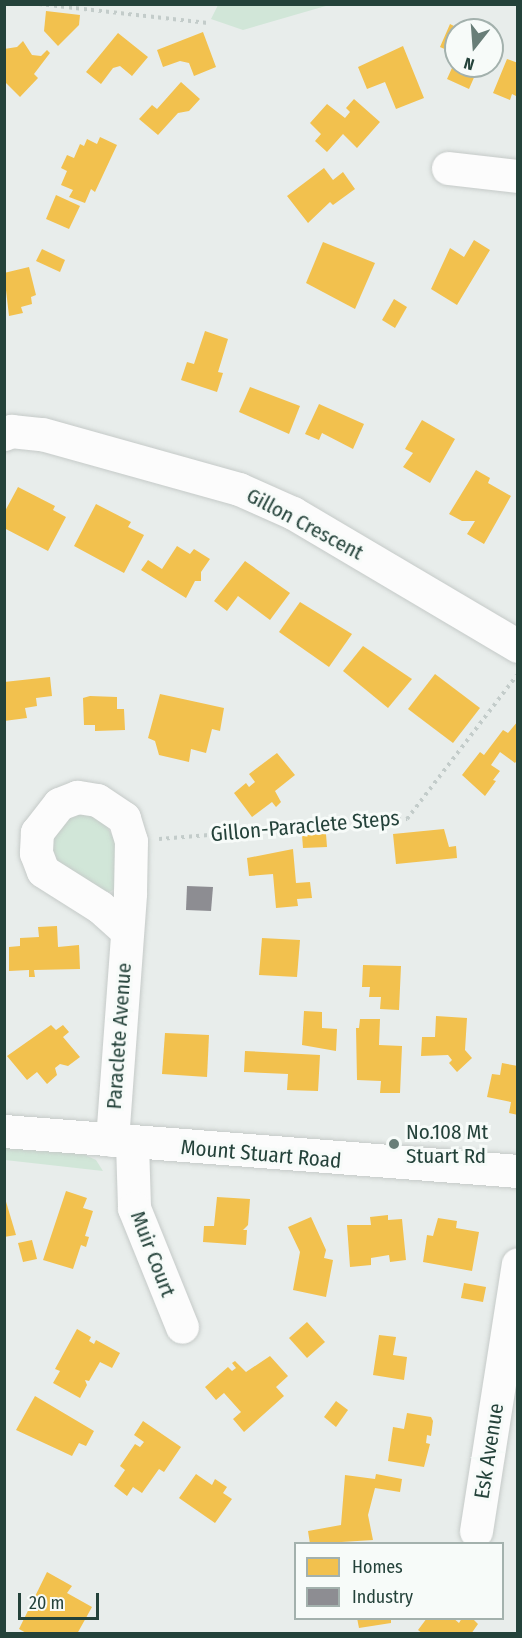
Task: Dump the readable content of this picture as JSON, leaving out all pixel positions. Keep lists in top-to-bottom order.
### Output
{
  "streets": {
    "street": [
      "Gillon Crescent",
      "Paraclete Avenue",
      "Mount Stuart Road",
      "Muir Court",
      "Esk Avenue"
    ],
    "path": ["Gillon-Paraclete Steps"]
  },
  "crossings": [
    ["Gillon-Paraclete Steps", "Paraclete Avenue"],
    ["Paraclete Avenue", "Mount Stuart Road"],
    ["Paraclete Avenue", "Muir Court"],
    ["Mount Stuart Road", "Muir Court"]
  ],
  "places": ["No.108 Mt Stuart Rd"],
  "legend": ["Homes", "Industry"],
  "scale_bar": "20 m",
  "north": "bottom"
}
